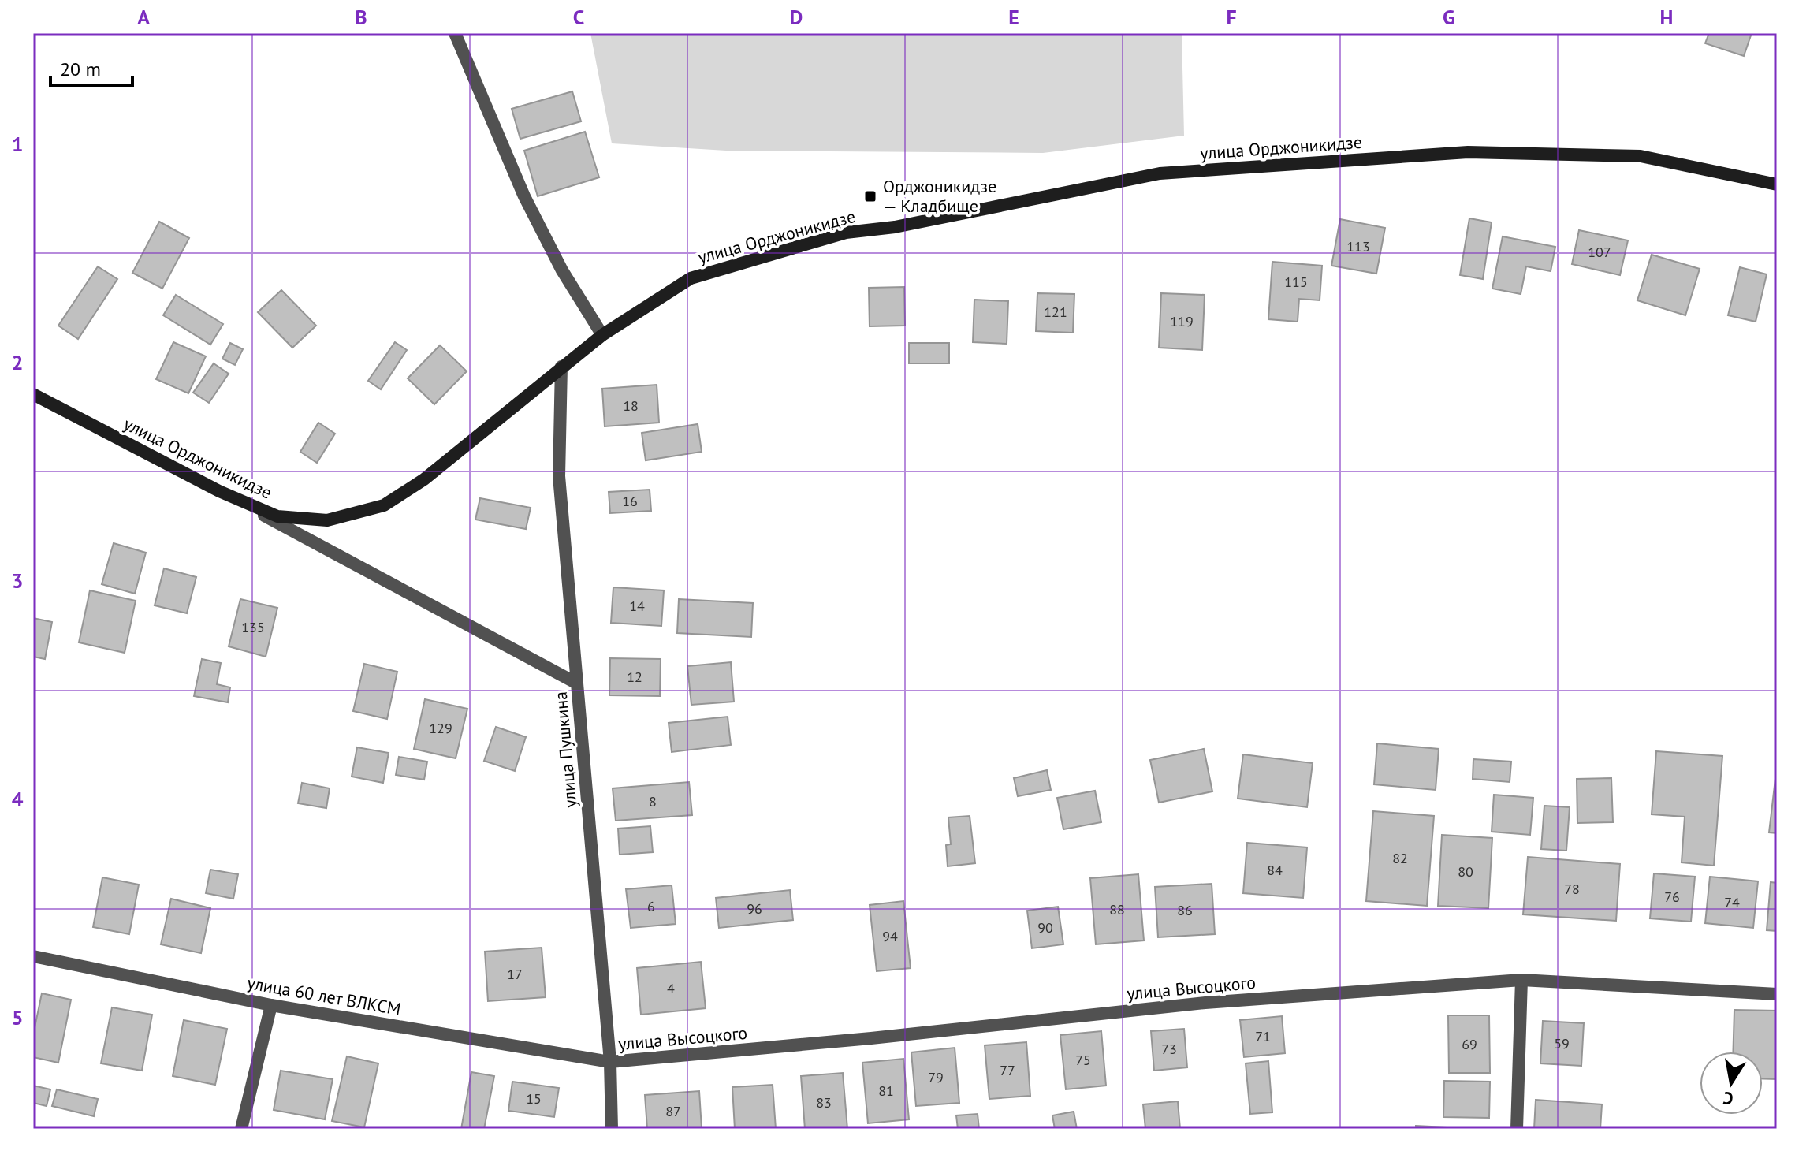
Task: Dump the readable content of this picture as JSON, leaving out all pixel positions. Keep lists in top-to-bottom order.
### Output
{
  "streets": {
    "main road": ["улица Орджоникидзе"],
    "street": ["улица Пушкина", "улица Высоцкого", "улица 60 лет ВЛКСМ"]
  },
  "crossings": [
    ["улица Орджоникидзе", "улица Пушкина"],
    ["улица Пушкина", "улица Высоцкого"],
    ["улица Пушкина", "улица 60 лет ВЛКСМ"],
    ["улица Высоцкого", "улица 60 лет ВЛКСМ"]
  ],
  "places": {
    "transit": ["Орджоникидзе — Кладбище"]
  },
  "house_numbers": [
    "113",
    "107",
    "115",
    "121",
    "119",
    "18",
    "16",
    "14",
    "135",
    "12",
    "129",
    "8",
    "82",
    "84",
    "80",
    "78",
    "76",
    "74",
    "6",
    "96",
    "88",
    "86",
    "90",
    "94",
    "17",
    "4",
    "71",
    "59",
    "69",
    "73",
    "75",
    "77",
    "79",
    "81",
    "15",
    "83",
    "87"
  ],
  "scale_bar": "20 m",
  "north": "bottom",
  "grid": {
    "columns": [
      "A",
      "B",
      "C",
      "D",
      "E",
      "F",
      "G",
      "H"
    ],
    "rows": [
      "1",
      "2",
      "3",
      "4",
      "5"
    ]
  }
}
